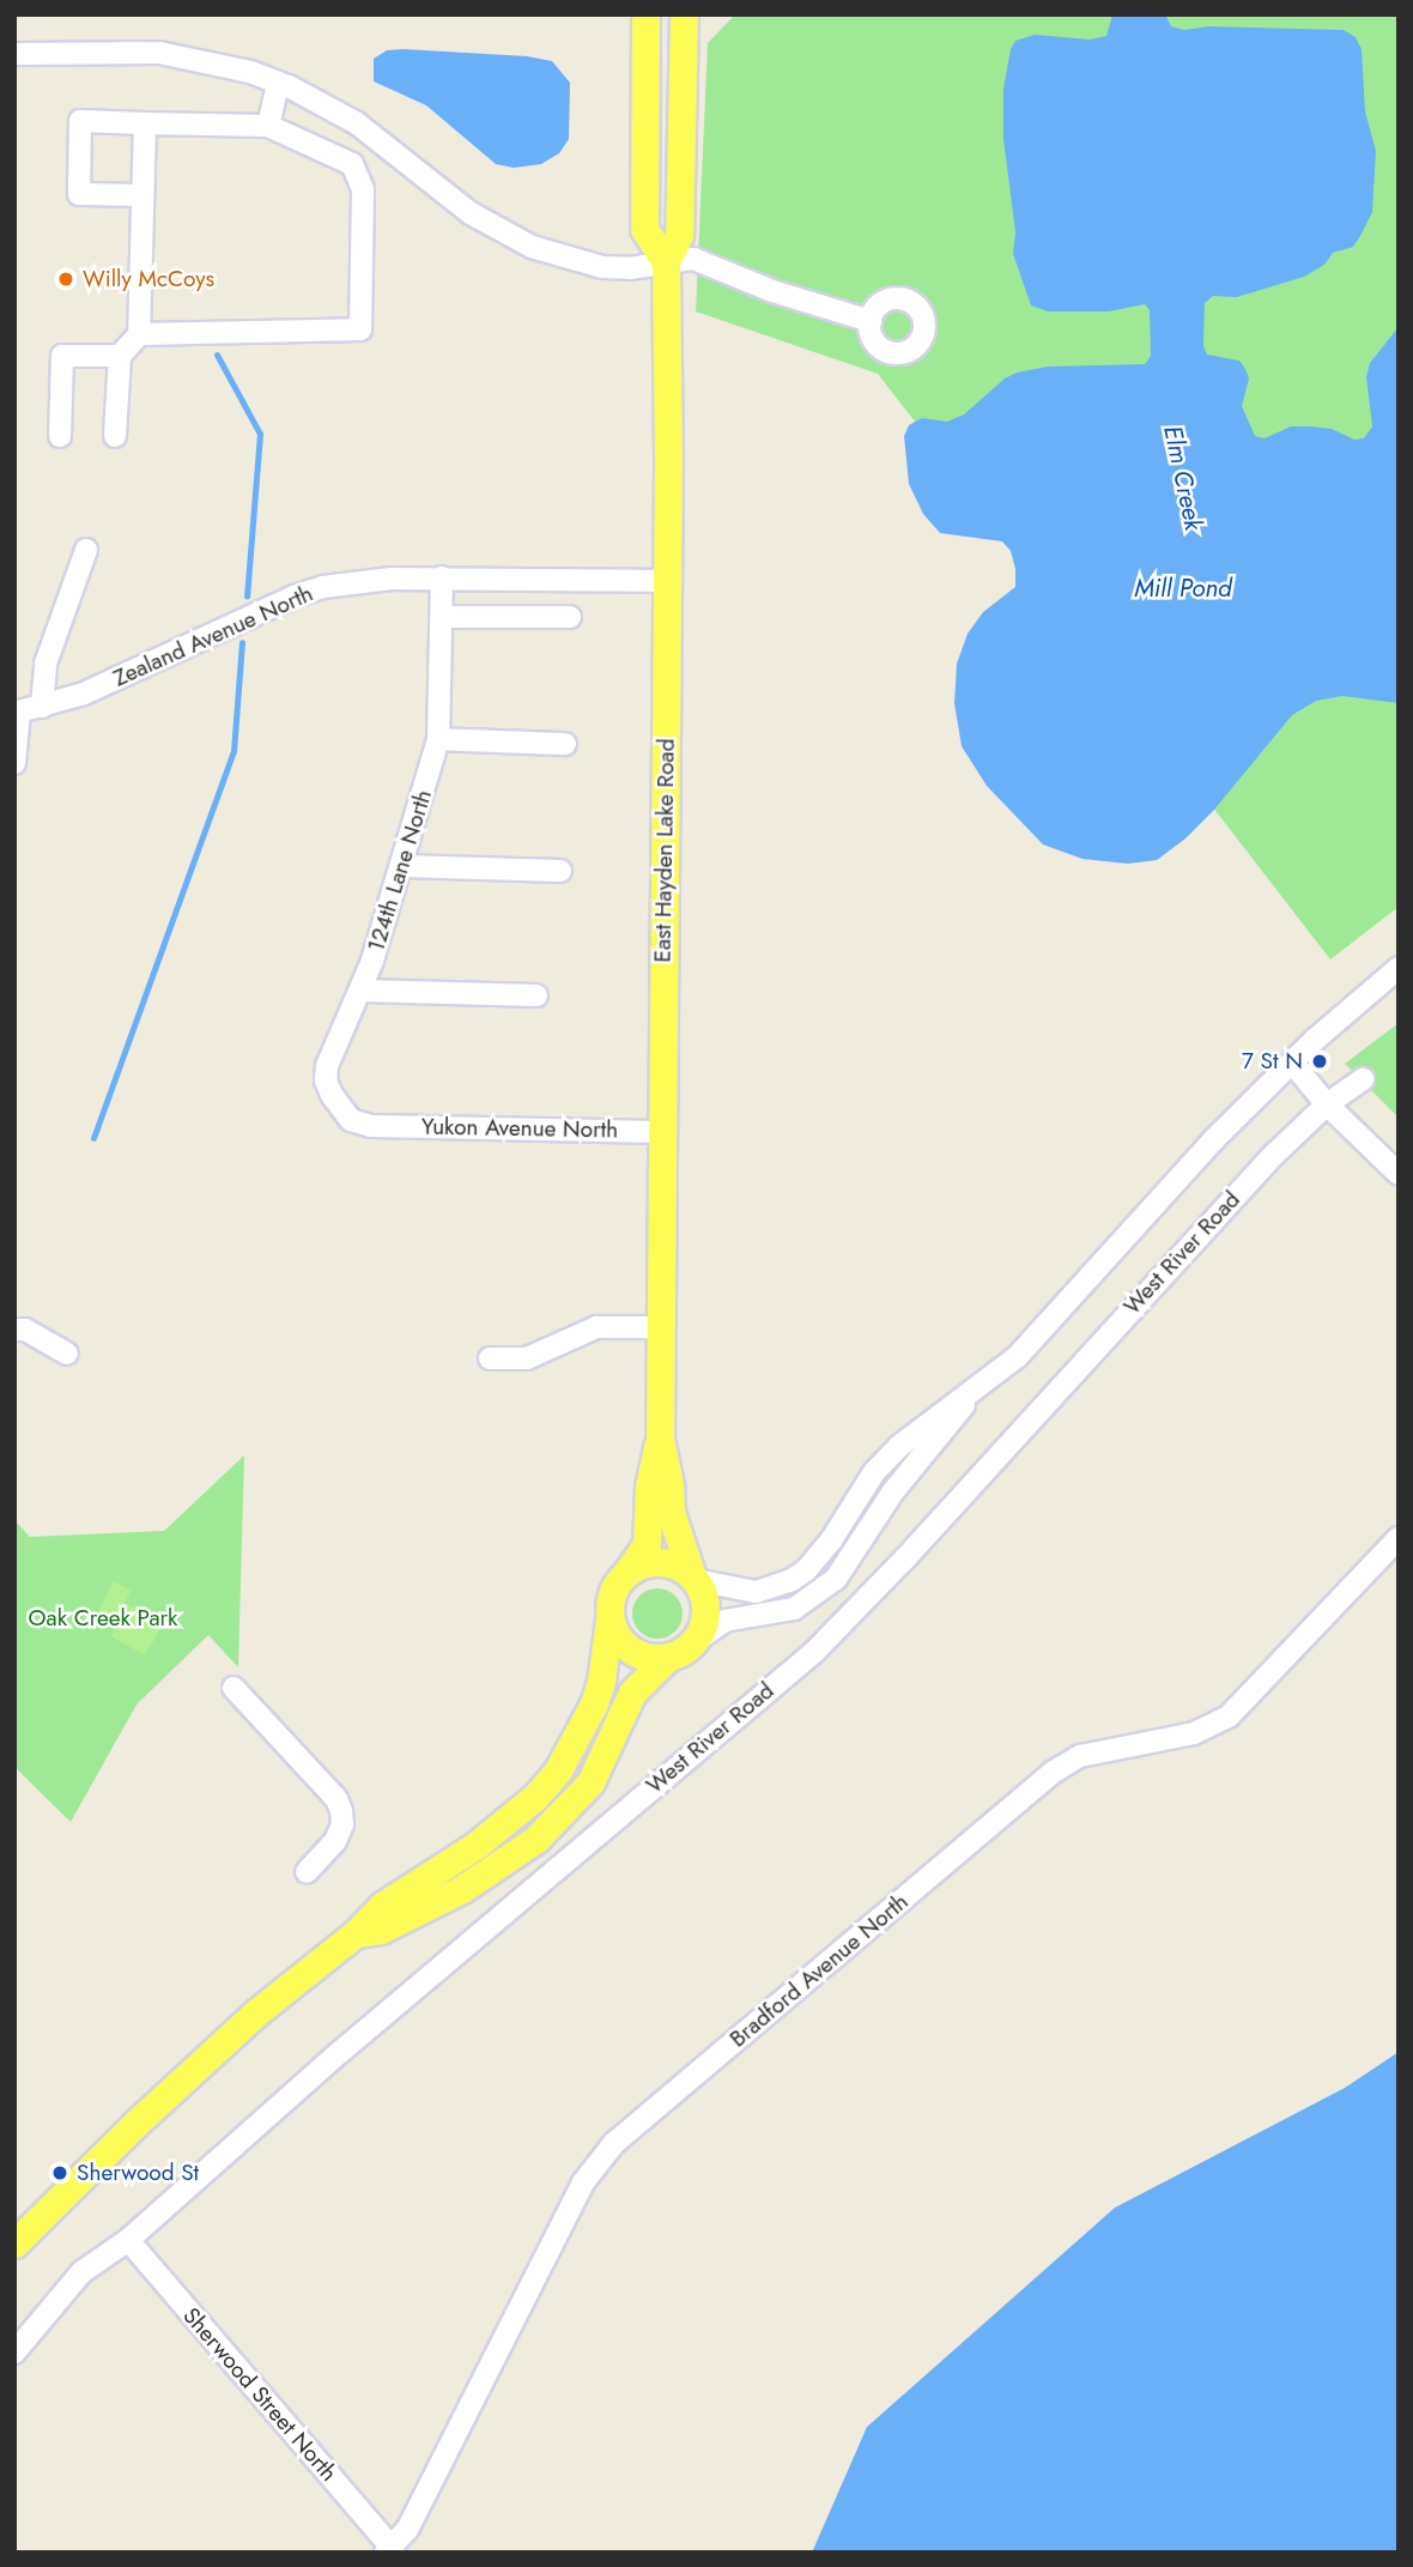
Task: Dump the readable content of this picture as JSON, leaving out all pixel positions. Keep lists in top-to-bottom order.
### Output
{
  "streets": {
    "main road": ["East Hayden Lake Road"],
    "street": [
      "Zealand Avenue North",
      "124th Lane North",
      "Yukon Avenue North",
      "West River Road",
      "Bradford Avenue North",
      "Sherwood Street North"
    ]
  },
  "crossings": [
    ["Zealand Avenue North", "East Hayden Lake Road"],
    ["Zealand Avenue North", "124th Lane North"],
    ["East Hayden Lake Road", "Yukon Avenue North"],
    ["124th Lane North", "Yukon Avenue North"],
    ["West River Road", "Sherwood Street North"],
    ["Bradford Avenue North", "Sherwood Street North"]
  ],
  "water": ["Elm Creek", "Mill Pond"],
  "parks": ["Oak Creek Park"],
  "places": ["Willy McCoys", "7 St N", "Sherwood St"]
}
